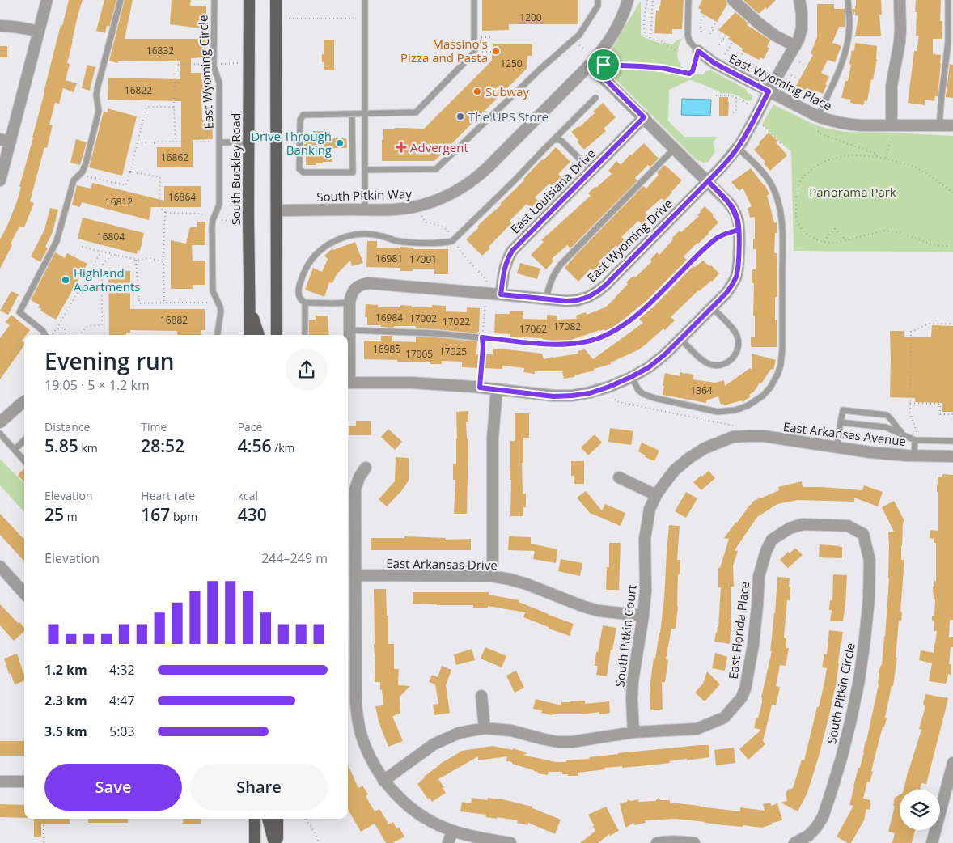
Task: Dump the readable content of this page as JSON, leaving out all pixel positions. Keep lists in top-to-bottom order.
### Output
{
  "streets": {
    "main road": ["South Buckley Road"],
    "street": [
      "East Wyoming Place",
      "East Louisiana Drive",
      "South Pitkin Way",
      "East Wyoming Drive",
      "East Arkansas Avenue",
      "East Arkansas Drive",
      "East Florida Place",
      "South Pitkin Court",
      "South Pitkin Circle"
    ],
    "lane": ["East Wyoming Circle"]
  },
  "crossings": [
    ["East Wyoming Circle", "South Buckley Road"],
    ["East Wyoming Place", "East Wyoming Drive"],
    ["East Louisiana Drive", "East Wyoming Drive"],
    ["East Arkansas Avenue", "South Pitkin Court"],
    ["East Arkansas Drive", "South Pitkin Court"],
    ["East Florida Place", "South Pitkin Court"],
    ["East Florida Place", "South Pitkin Circle"]
  ],
  "parks": ["Panorama Park"],
  "places": {
    "other": [
      "Massino's Pizza and Pasta",
      "Subway",
      "The UPS Store",
      "Drive Through Banking",
      "Highland Apartments"
    ],
    "health": ["Advergent"]
  },
  "house_numbers": [
    "1200",
    "16832",
    "1250",
    "16822",
    "16862",
    "16864",
    "16812",
    "16804",
    "16981",
    "17001",
    "16984",
    "17002",
    "16882",
    "17022",
    "17082",
    "17062",
    "16985",
    "17025",
    "17005",
    "1364"
  ],
  "page": {
    "heading": ["Evening run", "19:05 · 5 × 1.2 km"],
    "stats": [
      ["Distance", "5.85 km"],
      ["Time", "28:52"],
      ["Pace", "4:56 /km"],
      ["Elevation", "25 m"],
      ["Heart rate", "167 bpm"],
      ["kcal", "430"]
    ],
    "chart": ["Elevation", "244–249 m"],
    "list": [
      {
        "name": "1.2 km",
        "note": "4:32"
      },
      {
        "name": "2.3 km",
        "note": "4:47"
      },
      {
        "name": "3.5 km",
        "note": "5:03"
      }
    ],
    "buttons": ["Save", "Share"]
  }
}
